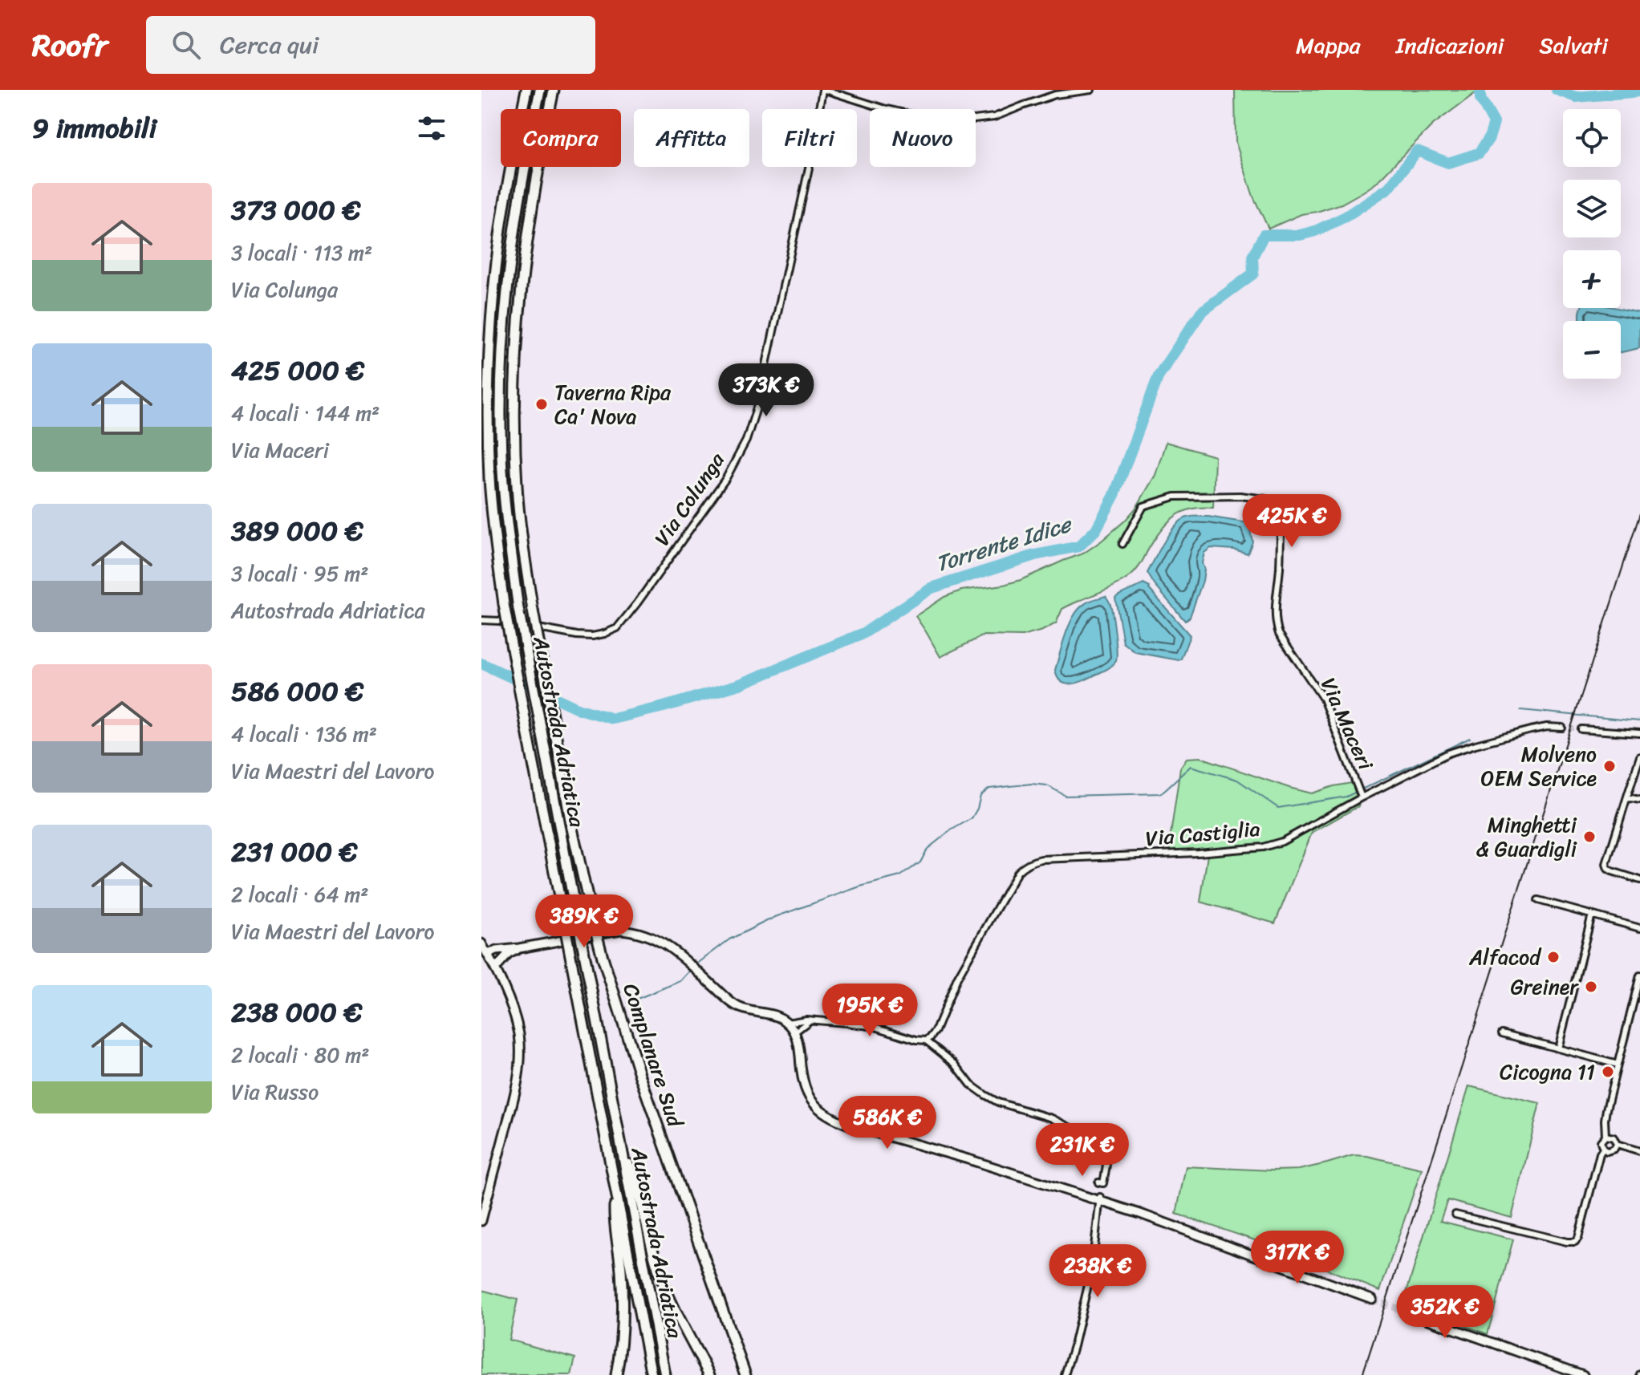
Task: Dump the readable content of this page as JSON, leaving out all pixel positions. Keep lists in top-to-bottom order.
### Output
{
  "streets": {
    "highway": ["Autostrada Adriatica", "Complanare Sud"],
    "street": ["Via Colunga", "Via Maceri", "Via Castiglia"]
  },
  "crossings": [
    ["Via Maceri", "Via Castiglia"]
  ],
  "water": ["Torrente Idice"],
  "places": [
    "Taverna Ripa Ca' Nova",
    "Molveno OEM Service",
    "Minghetti & Guardigli",
    "Alfacod",
    "Greiner",
    "Cicogna 11"
  ],
  "page": {
    "header": "Roofr",
    "search": "Cerca qui",
    "nav": ["Mappa", "Indicazioni", "Salvati"],
    "heading": "9 immobili",
    "map_buttons": ["+", "−"],
    "chip": [
      "Compra",
      "Affitta",
      "Filtri",
      "Nuovo"
    ],
    "list": [
      {
        "name": "373 000 €",
        "note": "3 locali · 113 m² · Via Colunga"
      },
      {
        "name": "425 000 €",
        "note": "4 locali · 144 m² · Via Maceri"
      },
      {
        "name": "389 000 €",
        "note": "3 locali · 95 m² · Autostrada Adriatica"
      },
      {
        "name": "586 000 €",
        "note": "4 locali · 136 m² · Via Maestri del Lavoro"
      },
      {
        "name": "231 000 €",
        "note": "2 locali · 64 m² · Via Maestri del Lavoro"
      },
      {
        "name": "238 000 €",
        "note": "2 locali · 80 m² · Via Russo"
      }
    ],
    "price": [
      "373K €",
      "425K €",
      "389K €",
      "195K €",
      "586K €",
      "231K €",
      "317K €",
      "238K €",
      "352K €"
    ]
  }
}
